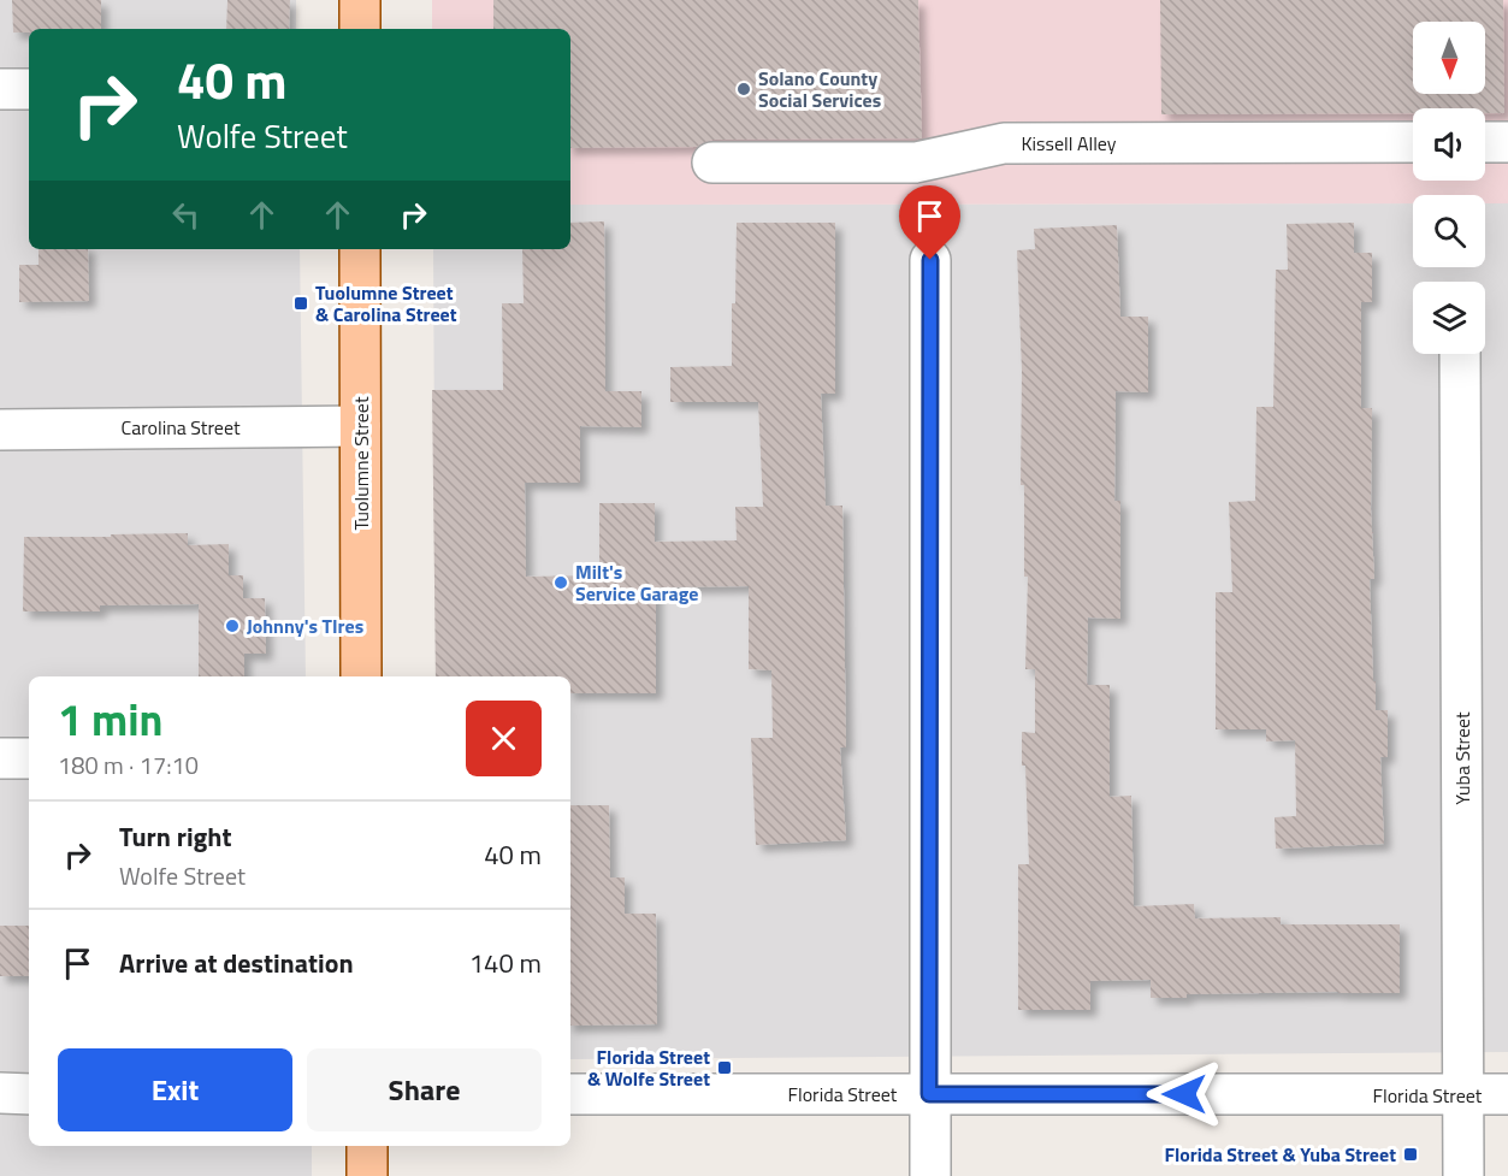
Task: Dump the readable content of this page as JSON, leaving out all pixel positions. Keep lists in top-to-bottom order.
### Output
{
  "streets": {
    "main road": ["Tuolumne Street"],
    "street": [
      "Kissell Alley",
      "Carolina Street",
      "Yuba Street",
      "Florida Street"
    ]
  },
  "crossings": [
    ["Carolina Street", "Tuolumne Street"],
    ["Yuba Street", "Florida Street"]
  ],
  "places": {
    "other": ["Solano County Social Services", "Milt's Service Garage", "Johnny's TIres"],
    "transit": ["Tuolumne Street & Carolina Street", "Florida Street & Wolfe Street", "Florida Street & Yuba Street"]
  },
  "north": "bottom",
  "page": {
    "turn": ["40 m", "Wolfe Street"],
    "heading": ["1 min", "180 m · 17:10"],
    "list": [
      {
        "name": "Turn right",
        "note": "Wolfe Street",
        "value": "40 m"
      },
      {
        "name": "Arrive at destination",
        "value": "140 m"
      }
    ],
    "buttons": ["Exit", "Share"]
  }
}
